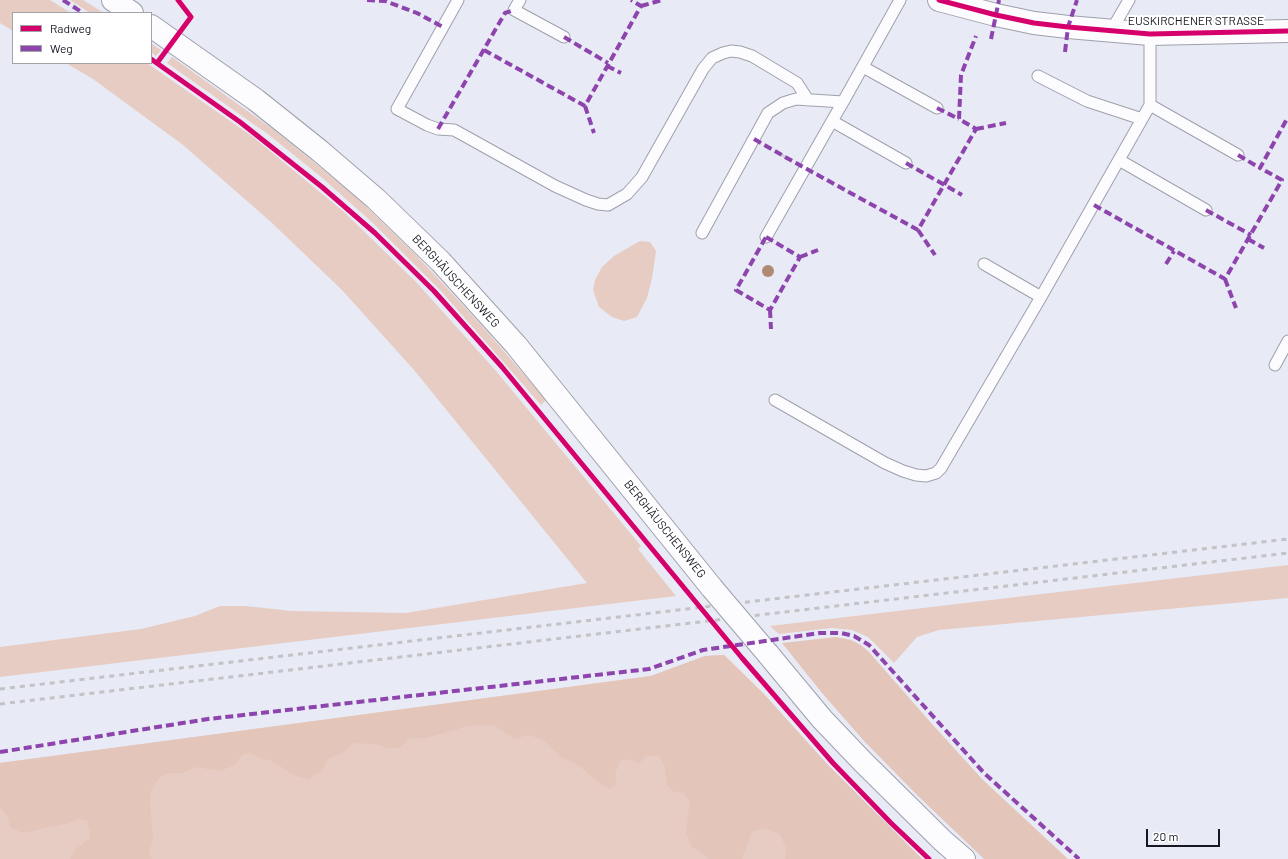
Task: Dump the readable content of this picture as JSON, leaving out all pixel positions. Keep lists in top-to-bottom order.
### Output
{
  "streets": {
    "main road": ["EUSKIRCHENER STRASSE", "BERGHÄUSCHENSWEG"]
  },
  "legend": ["Radweg", "Weg"],
  "scale_bar": "20 m"
}
